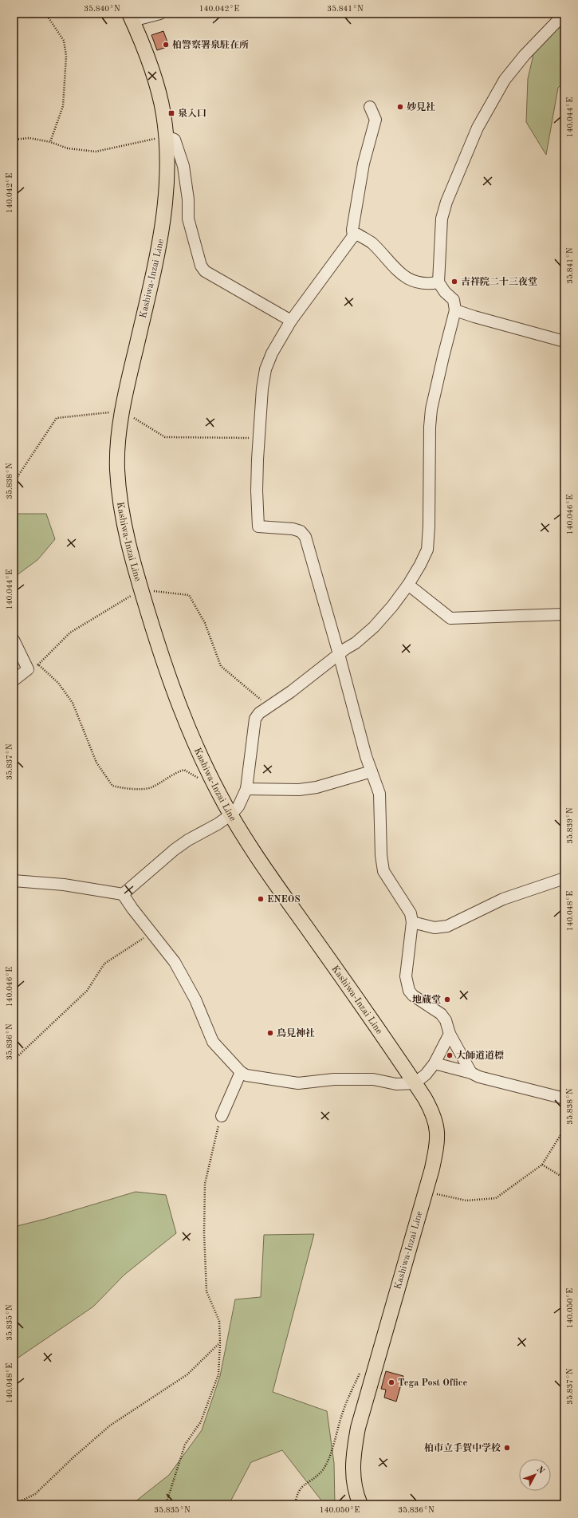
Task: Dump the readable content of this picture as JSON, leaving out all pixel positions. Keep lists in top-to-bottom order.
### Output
{
  "streets": {
    "main road": ["Kashiwa-Inzai Line"]
  },
  "places": {
    "other": [
      "柏警察署泉駐在所",
      "妙見社",
      "吉祥院二十三夜堂",
      "ENEOS",
      "地蔵堂",
      "鳥見神社",
      "大師道道標",
      "Tega Post Office",
      "柏市立手賀中学校"
    ],
    "transit": ["泉入口"]
  },
  "north": "top right",
  "coordinates": [
    "35.840°N",
    "140.042°E",
    "35.841°N",
    "140.044°E",
    "35.838°N",
    "140.046°E",
    "35.837°N",
    "35.839°N",
    "140.048°E",
    "35.836°N",
    "140.050°E",
    "35.835°N"
  ]
}
